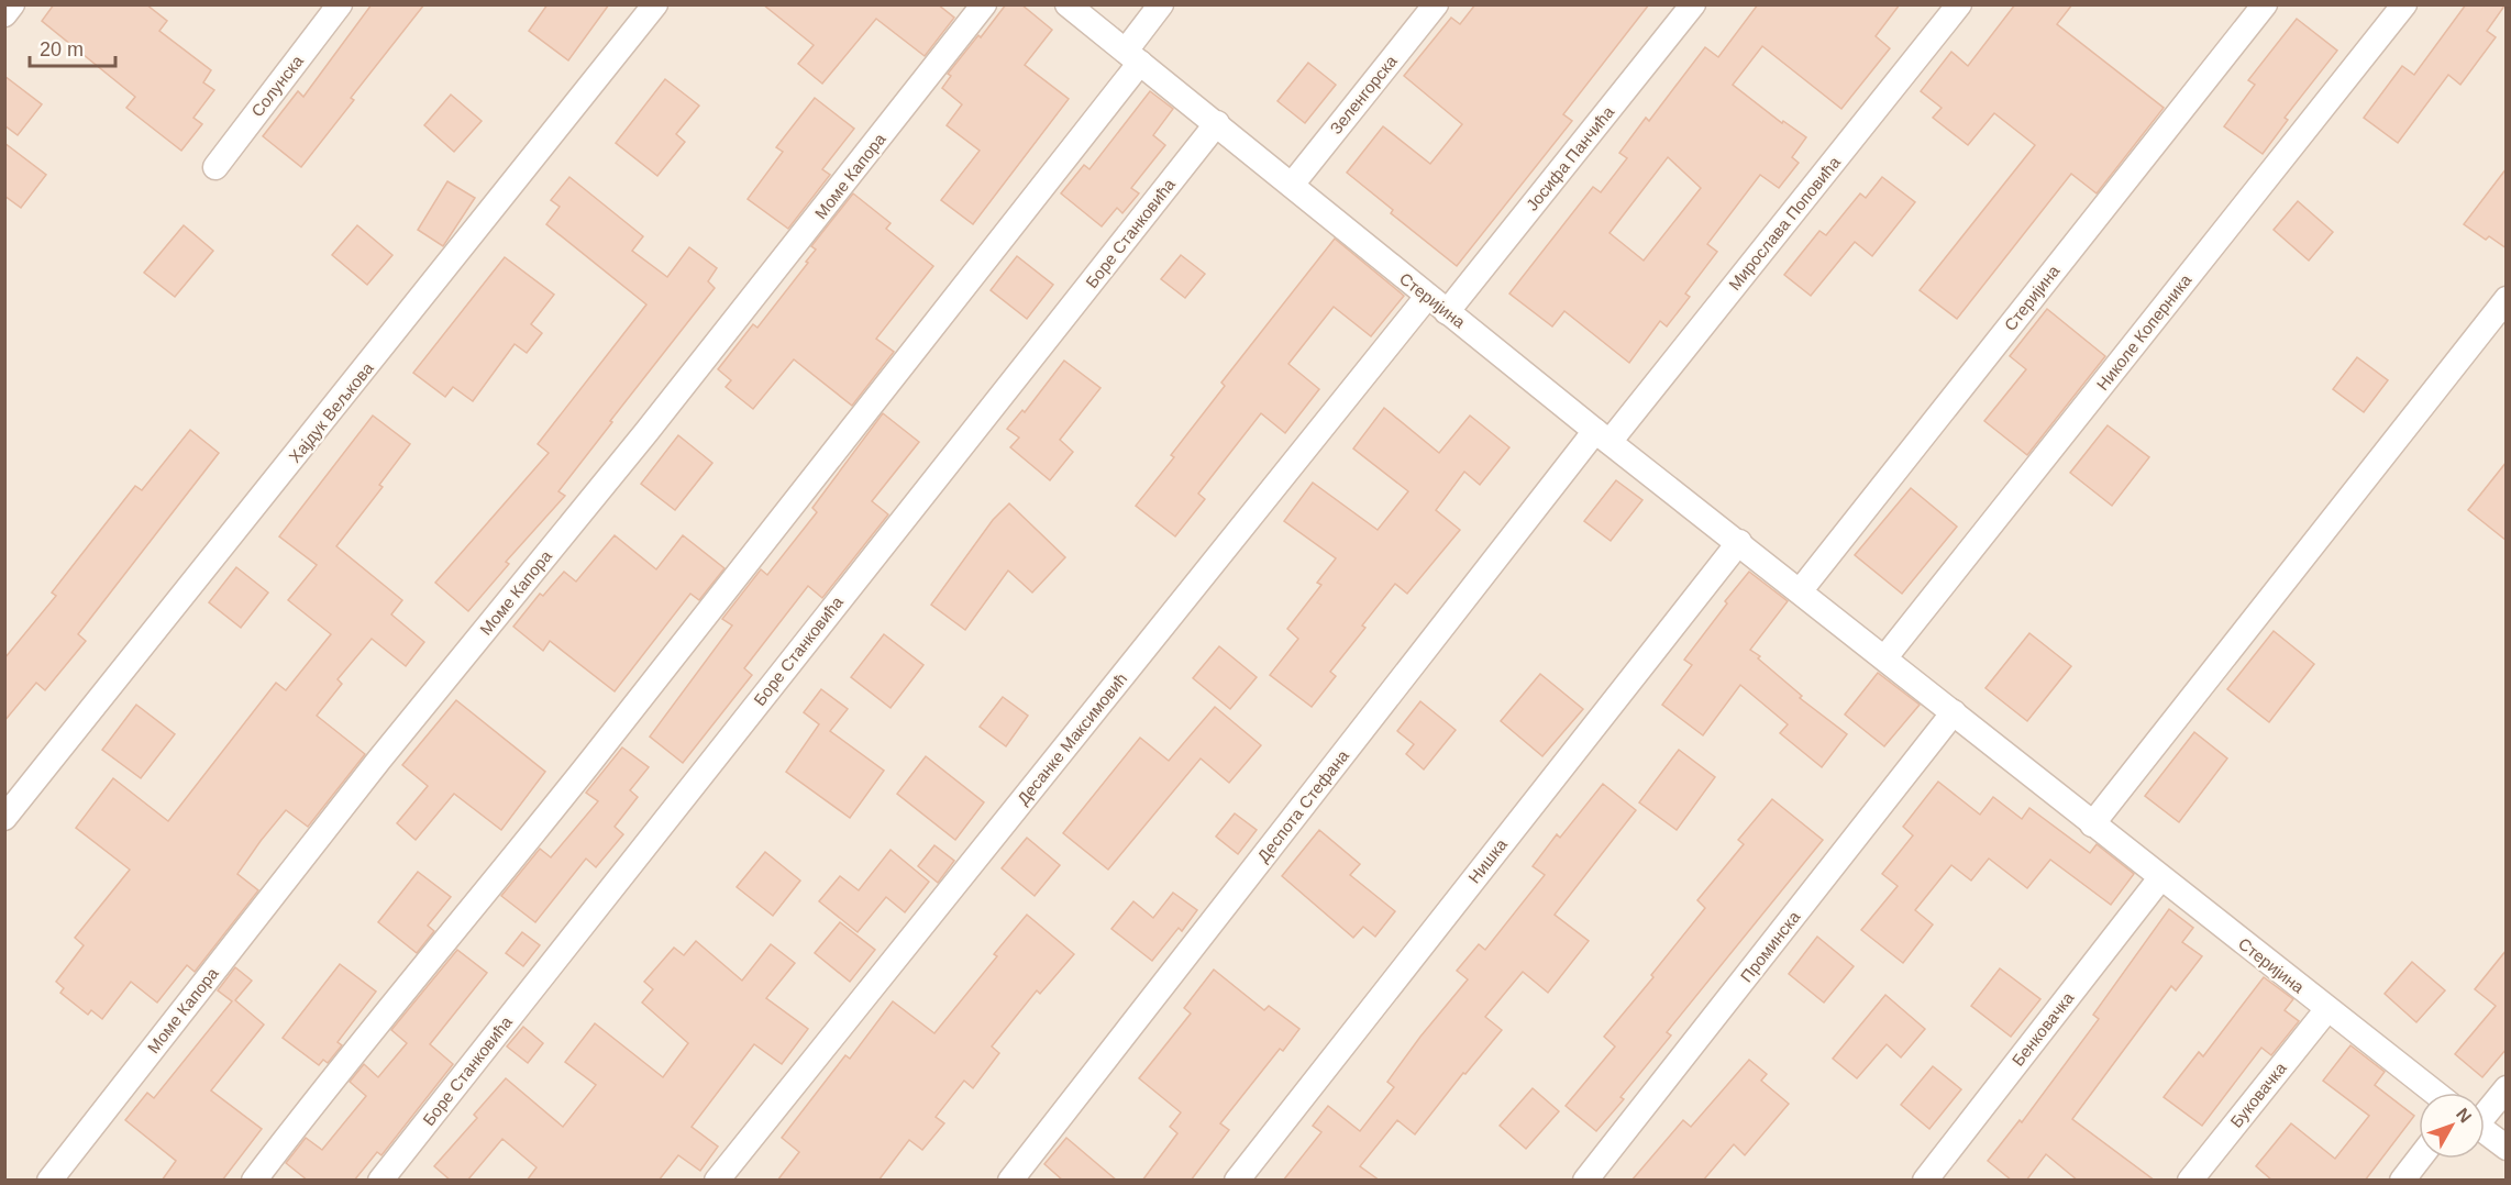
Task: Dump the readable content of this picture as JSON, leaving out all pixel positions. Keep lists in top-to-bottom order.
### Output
{
  "streets": {
    "street": [
      "Солунска",
      "Зеленгорска",
      "Јосифа Панчића",
      "Моме Капора",
      "Мирослава Поповића",
      "Боре Станковића",
      "Стеријина",
      "Николе Коперника",
      "Хајдук Вељкова",
      "Десанке Максимовић",
      "Деспота Стефана",
      "Нишка",
      "Проминска",
      "Бенковачка",
      "Буковачка"
    ]
  },
  "crossings": [
    ["Зеленгорска", "Стеријина"],
    ["Јосифа Панчића", "Стеријина"],
    ["Мирослава Поповића", "Стеријина"],
    ["Мирослава Поповића", "Деспота Стефана"],
    ["Боре Станковића", "Стеријина"],
    ["Стеријина", "Николе Коперника"],
    ["Стеријина", "Десанке Максимовић"],
    ["Стеријина", "Деспота Стефана"],
    ["Стеријина", "Нишка"],
    ["Стеријина", "Проминска"],
    ["Стеријина", "Бенковачка"],
    ["Стеријина", "Буковачка"]
  ],
  "scale_bar": "20 m",
  "north": "top right"
}
